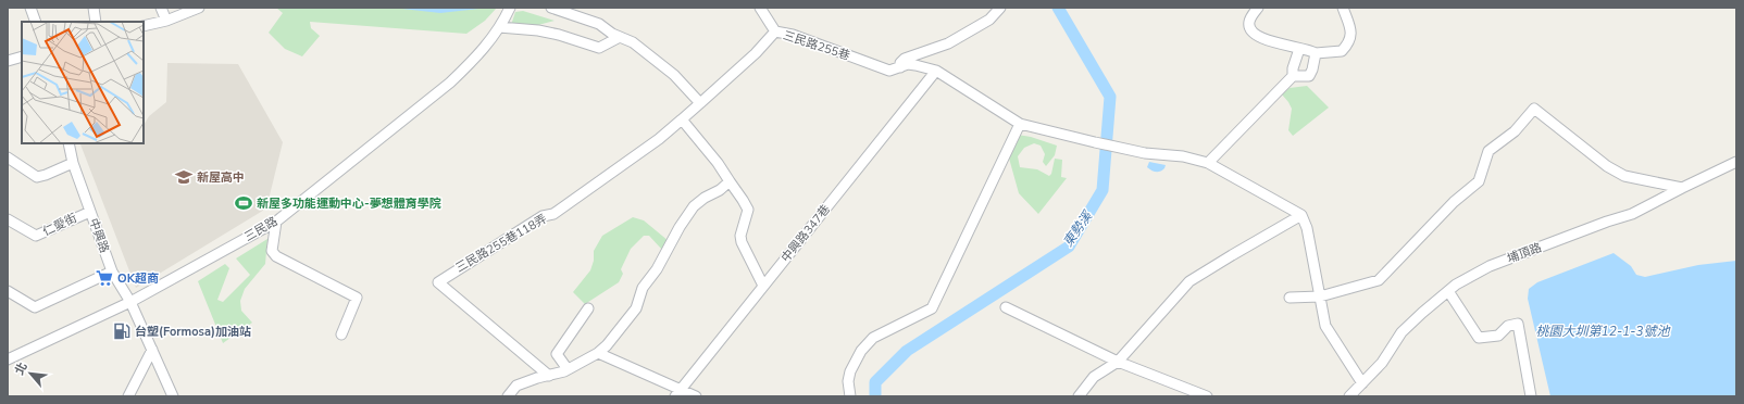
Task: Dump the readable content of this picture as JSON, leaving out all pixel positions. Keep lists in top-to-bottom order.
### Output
{
  "streets": {
    "street": [
      "三民路255巷",
      "仁愛街",
      "三民路",
      "中興路347巷",
      "中興路",
      "三民路255巷118弄",
      "埔頂路"
    ]
  },
  "crossings": [
    ["三民路255巷", "中興路347巷"],
    ["三民路255巷", "三民路255巷118弄"],
    ["仁愛街", "中興路"],
    ["三民路", "中興路"]
  ],
  "water": ["東勢溪", "桃園大圳第12-1-3號池"],
  "places": {
    "school or university": ["新屋高中"],
    "sports": ["新屋多功能運動中心-夢想體育學院"],
    "supermarket": ["OK超商"],
    "fuel station": ["台塑(Formosa)加油站"]
  },
  "north": "top left"
}
